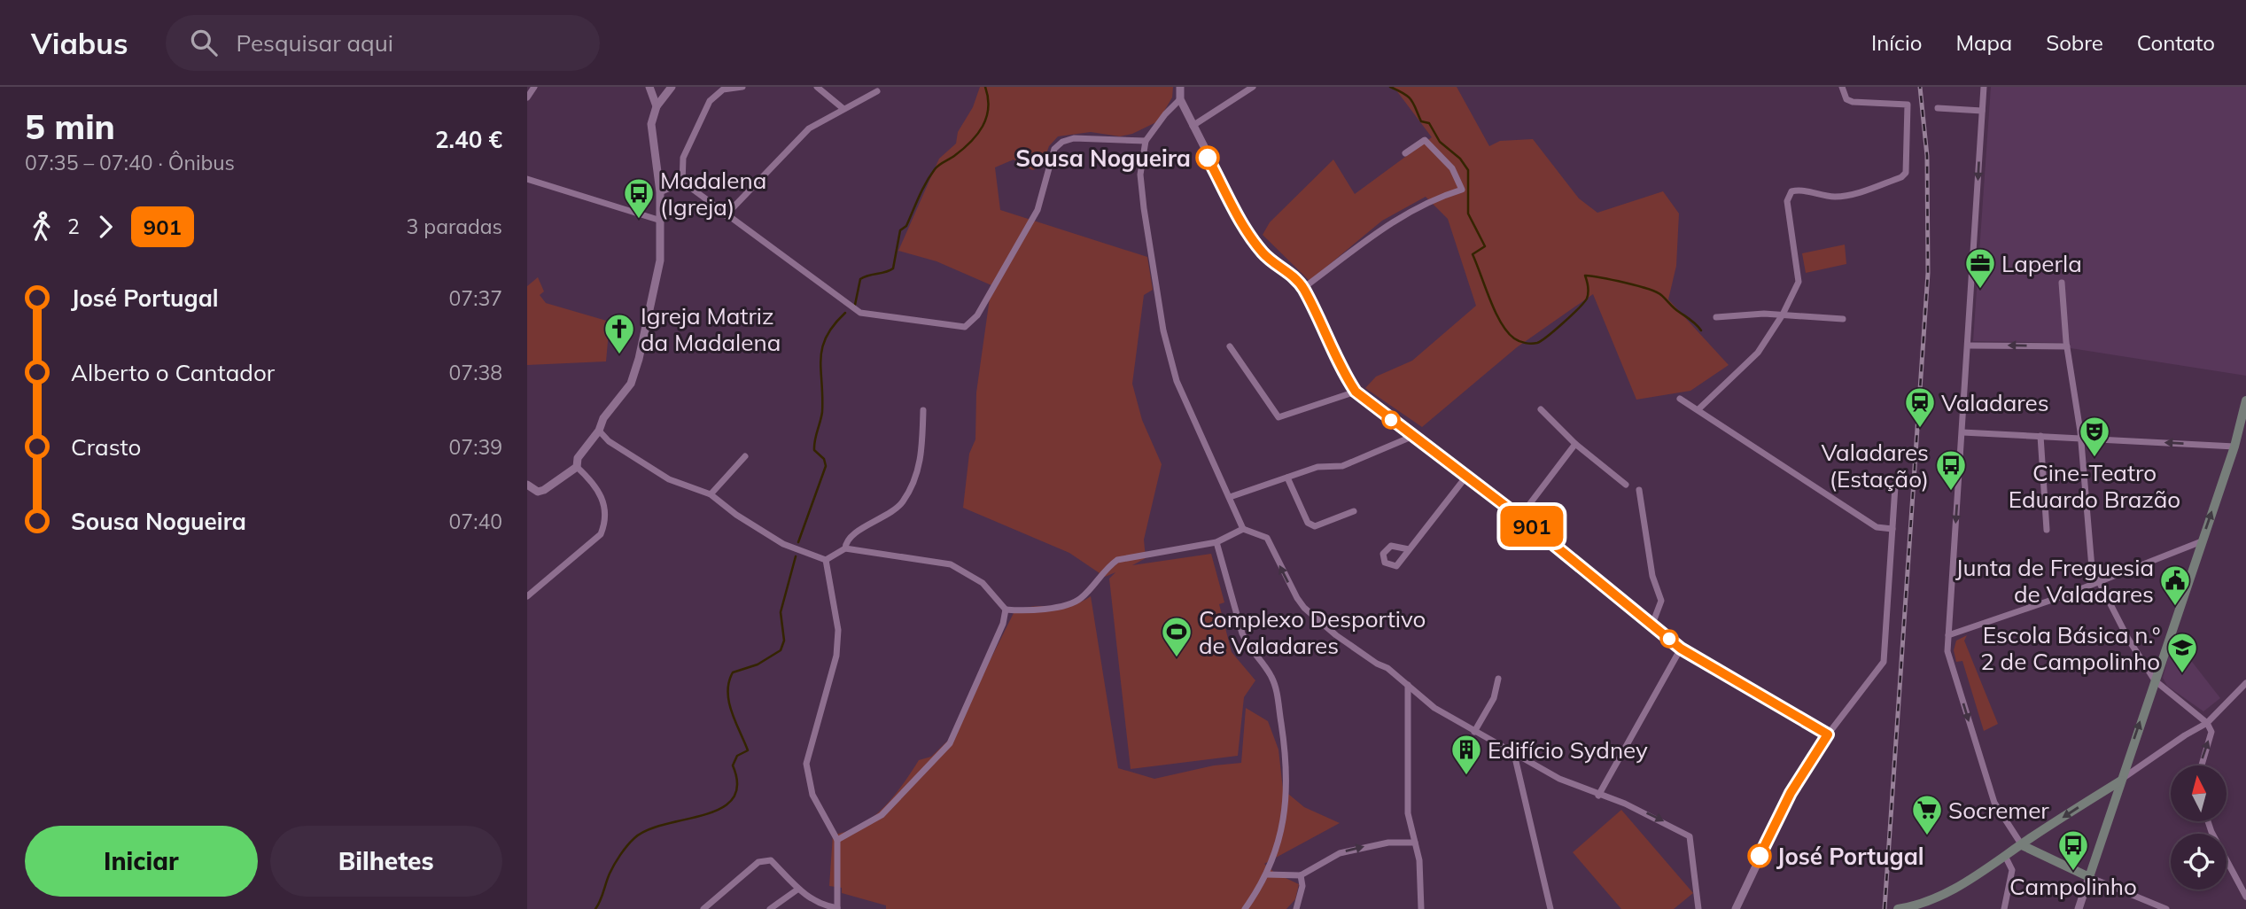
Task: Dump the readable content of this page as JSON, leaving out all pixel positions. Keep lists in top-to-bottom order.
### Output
{
  "places": {
    "other": ["Sousa Nogueira", "José Portugal"],
    "bus stop": ["Madalena (Igreja)", "Valadares (Estação)", "Campolinho"],
    "office": ["Laperla"],
    "church": ["Igreja Matriz da Madalena"],
    "station": ["Valadares"],
    "theatre": ["Cine-Teatro Eduardo Brazão"],
    "public building": ["Junta de Freguesia de Valadares"],
    "sports": ["Complexo Desportivo de Valadares"],
    "school or university": ["Escola Básica n.º 2 de Campolinho"],
    "building": ["Edifício Sydney"],
    "supermarket": ["Socremer"]
  },
  "lines": ["bus line 901"],
  "north": "top",
  "page": {
    "header": "Viabus",
    "search": "Pesquisar aqui",
    "nav": [
      "Início",
      "Mapa",
      "Sobre",
      "Contato"
    ],
    "heading": ["5 min", "07:35 – 07:40 · Ônibus", "2.40 €"],
    "on_map": "901",
    "legs": ["2", "901", "3 paradas"],
    "list": [
      {
        "name": "José Portugal",
        "value": "07:37"
      },
      {
        "name": "Alberto o Cantador",
        "value": "07:38"
      },
      {
        "name": "Crasto",
        "value": "07:39"
      },
      {
        "name": "Sousa Nogueira",
        "value": "07:40"
      }
    ],
    "buttons": ["Iniciar", "Bilhetes"]
  }
}
